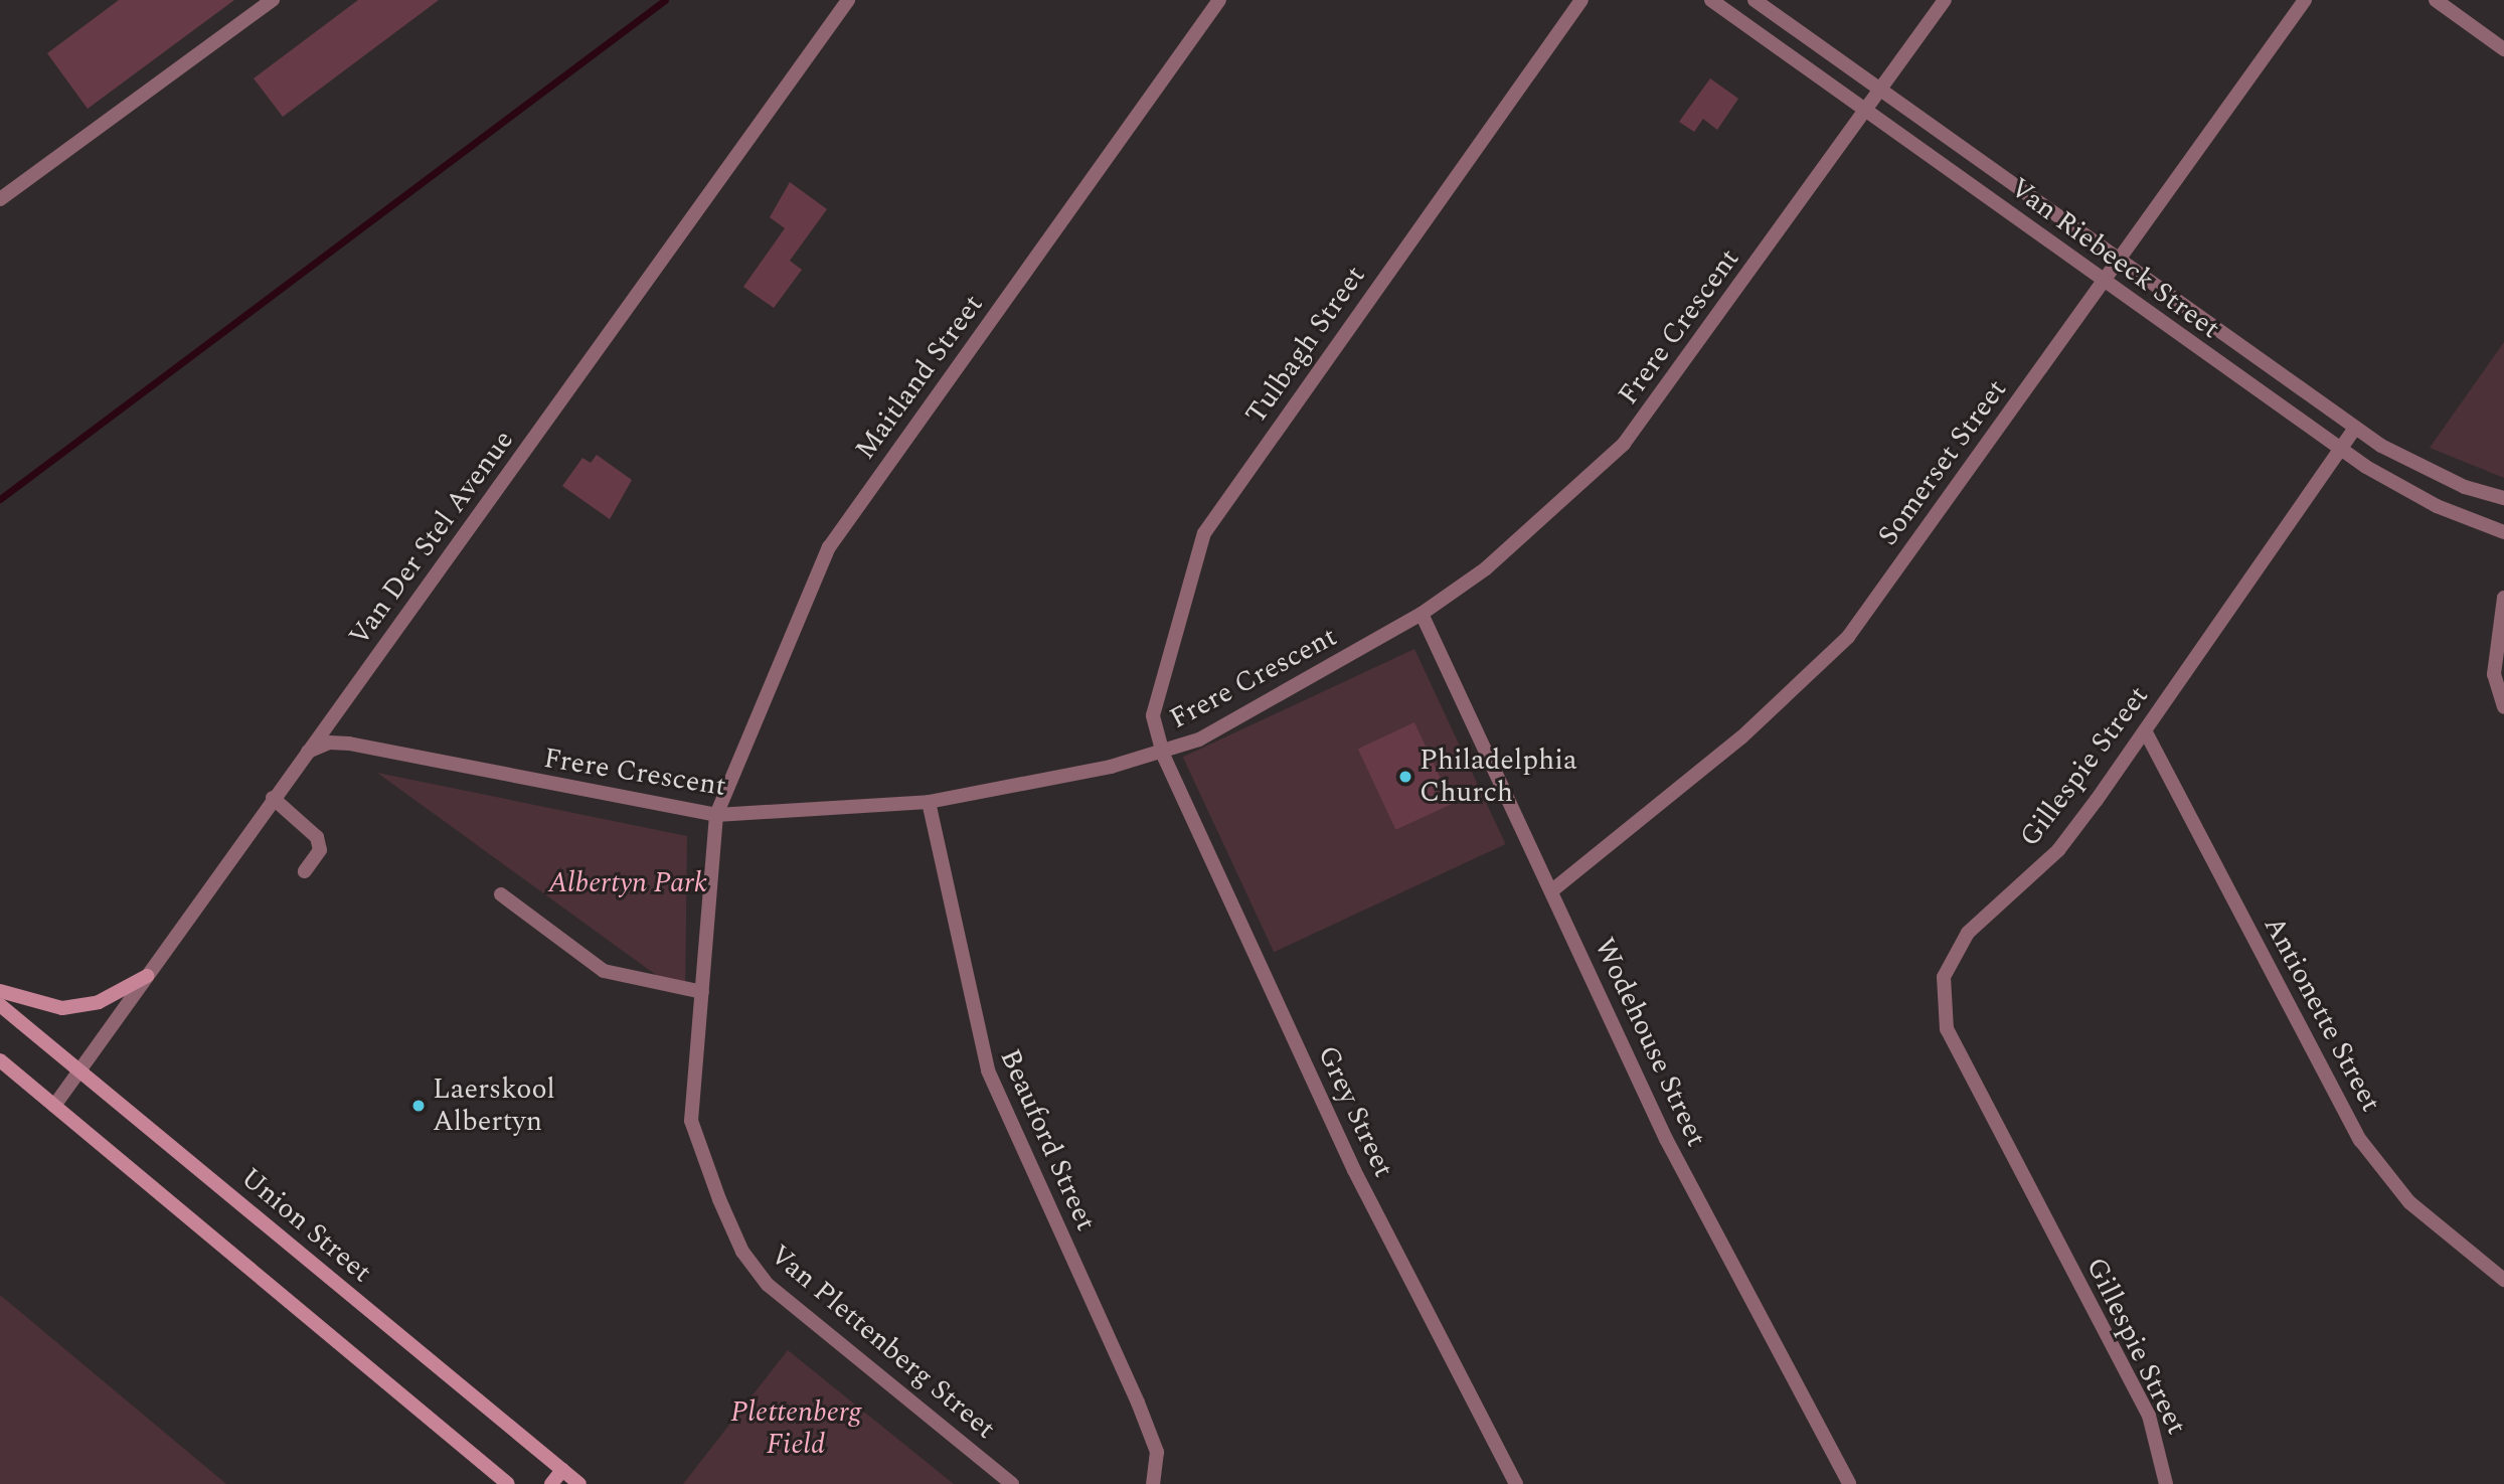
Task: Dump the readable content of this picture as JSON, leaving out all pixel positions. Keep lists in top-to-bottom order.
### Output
{
  "streets": {
    "main road": ["Union Street"],
    "street": [
      "Van Riebeeck Street",
      "Frere Crescent",
      "Tulbagh Street",
      "Maitland Street",
      "Somerset Street",
      "Van Der Stel Avenue",
      "Gillespie Street",
      "Antionette Street",
      "Wodehouse Street",
      "Grey Street",
      "Beauford Street",
      "Van Plettenberg Street"
    ]
  },
  "crossings": [
    ["Van Riebeeck Street", "Frere Crescent"],
    ["Van Riebeeck Street", "Somerset Street"],
    ["Van Riebeeck Street", "Gillespie Street"],
    ["Frere Crescent", "Tulbagh Street"],
    ["Frere Crescent", "Maitland Street"],
    ["Frere Crescent", "Van Der Stel Avenue"],
    ["Frere Crescent", "Wodehouse Street"],
    ["Frere Crescent", "Grey Street"],
    ["Frere Crescent", "Beauford Street"],
    ["Frere Crescent", "Van Plettenberg Street"],
    ["Tulbagh Street", "Grey Street"],
    ["Maitland Street", "Van Plettenberg Street"],
    ["Somerset Street", "Wodehouse Street"],
    ["Van Der Stel Avenue", "Union Street"],
    ["Gillespie Street", "Antionette Street"]
  ],
  "parks": ["Albertyn Park", "Plettenberg Field"],
  "places": ["Philadelphia Church", "Laerskool Albertyn"]
}
